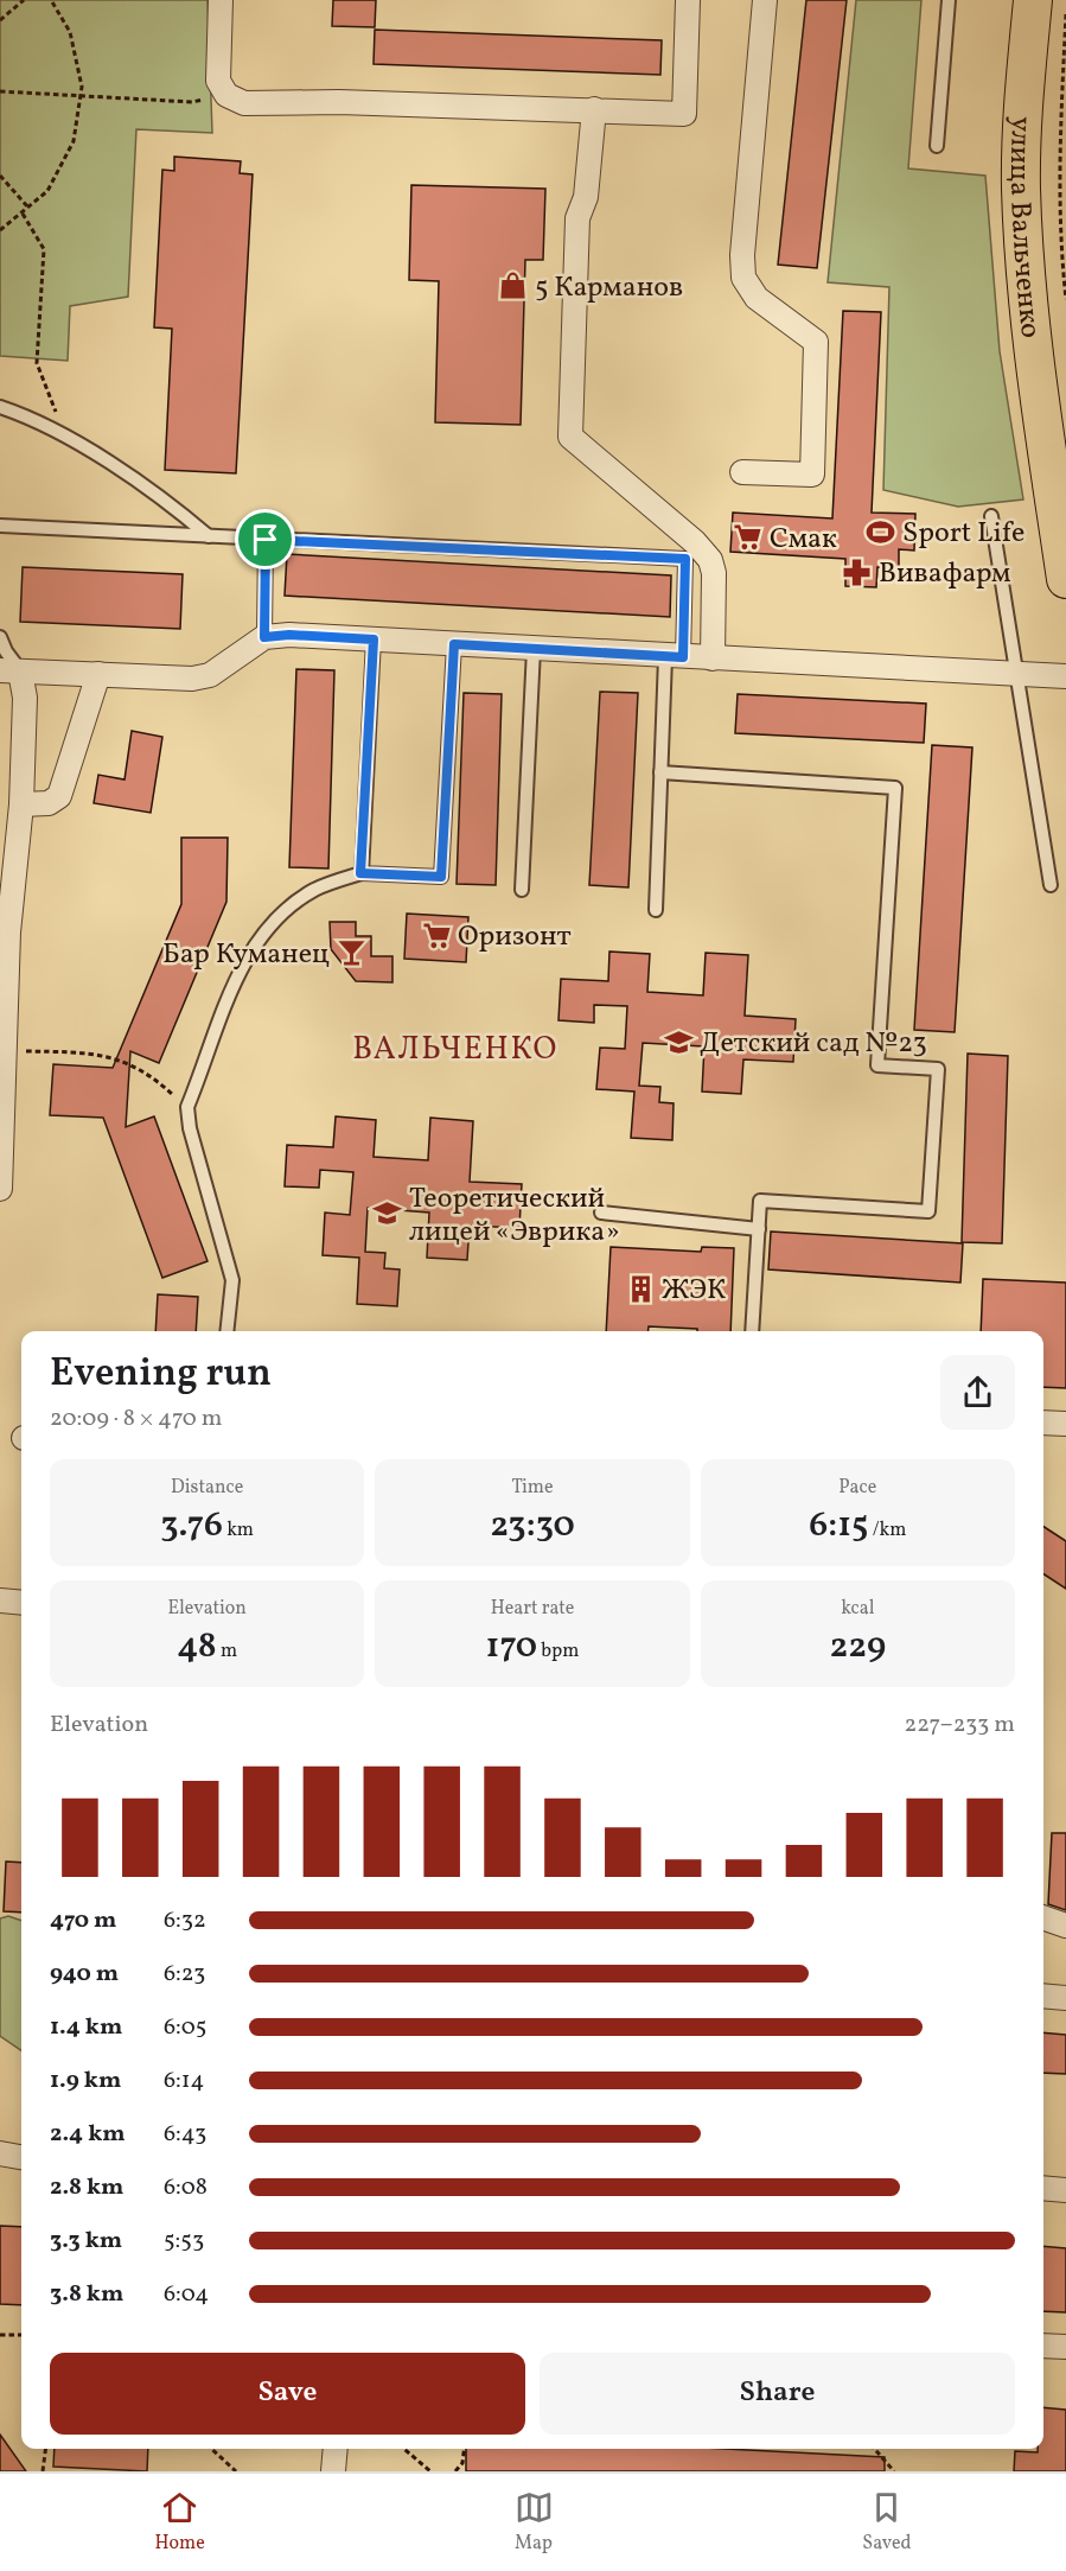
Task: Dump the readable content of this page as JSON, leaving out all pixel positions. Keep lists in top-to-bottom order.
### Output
{
  "streets": {
    "main road": ["улица Вальченко"]
  },
  "districts": ["ВАЛЬЧЕНКО"],
  "places": {
    "shop": ["5 Карманов"],
    "sports": ["Sport Life"],
    "supermarket": ["Смак", "Оризонт"],
    "pharmacy": ["Вивафарм"],
    "bar": ["Бар Куманец"],
    "school or university": ["Детский сад №23", "Теоретический лицей «Эврика»"],
    "building": ["ЖЭК"]
  },
  "page": {
    "heading": ["Evening run", "20:09 · 8 × 470 m"],
    "stats": [
      ["Distance", "3.76 km"],
      ["Time", "23:30"],
      ["Pace", "6:15 /km"],
      ["Elevation", "48 m"],
      ["Heart rate", "170 bpm"],
      ["kcal", "229"]
    ],
    "chart": ["Elevation", "227–233 m"],
    "list": [
      {
        "name": "470 m",
        "note": "6:32"
      },
      {
        "name": "940 m",
        "note": "6:23"
      },
      {
        "name": "1.4 km",
        "note": "6:05"
      },
      {
        "name": "1.9 km",
        "note": "6:14"
      },
      {
        "name": "2.4 km",
        "note": "6:43"
      },
      {
        "name": "2.8 km",
        "note": "6:08"
      },
      {
        "name": "3.3 km",
        "note": "5:53"
      },
      {
        "name": "3.8 km",
        "note": "6:04"
      }
    ],
    "buttons": ["Save", "Share"],
    "tabs": ["Home", "Map", "Saved"]
  }
}
